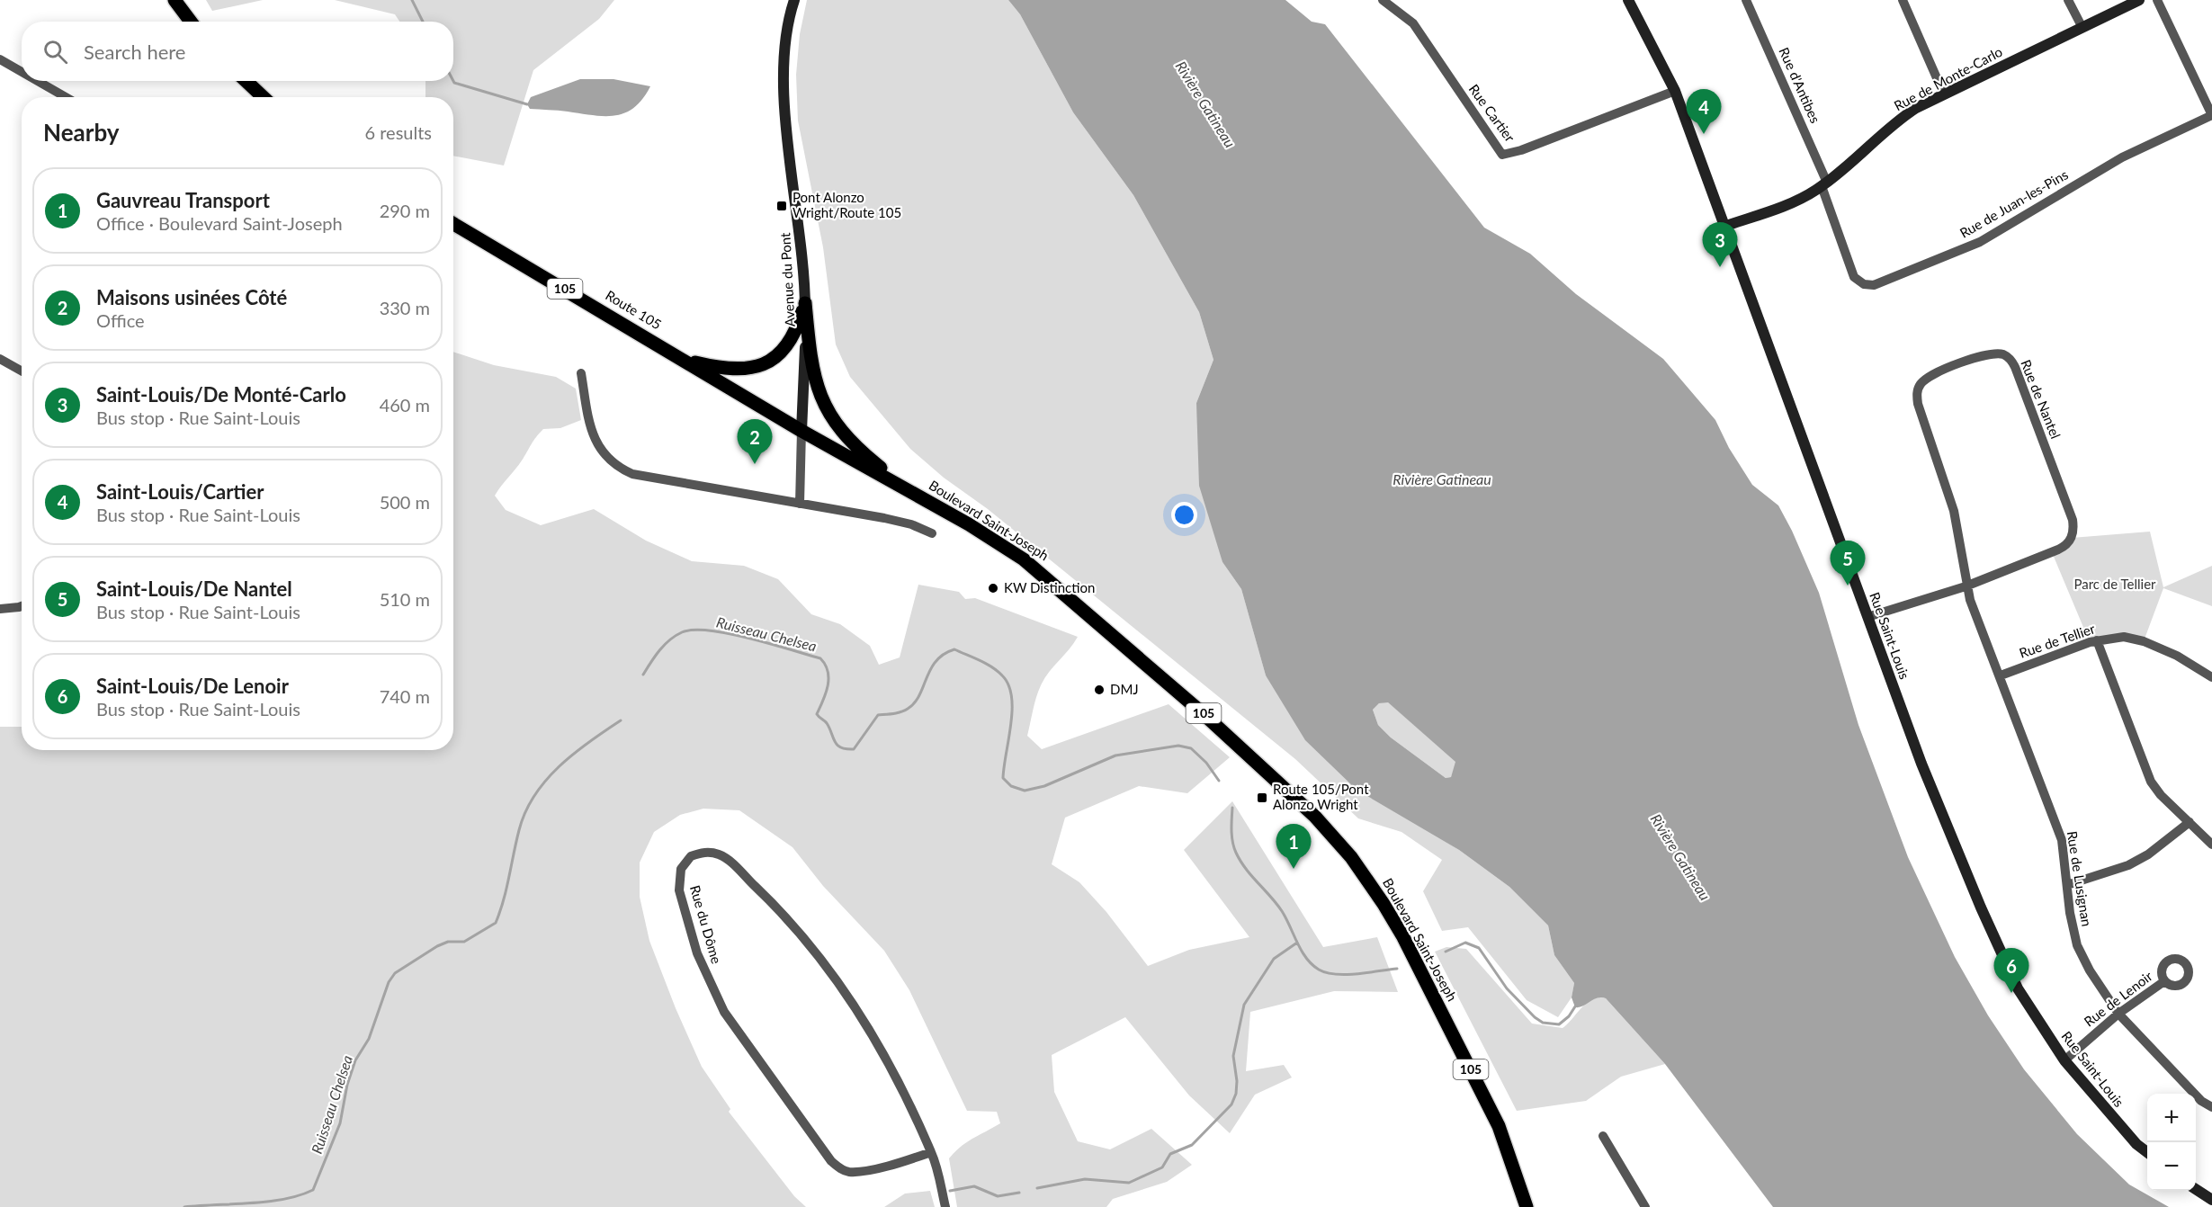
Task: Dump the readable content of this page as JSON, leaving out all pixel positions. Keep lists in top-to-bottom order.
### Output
{
  "streets": {
    "main road": [
      "Rue de Monte-Carlo",
      "Avenue du Pont",
      "105",
      "Route 105",
      "Boulevard Saint-Joseph",
      "Rue Saint-Louis"
    ],
    "street": [
      "Rue d'Antibes",
      "Rue Cartier",
      "Rue de Juan-les-Pins",
      "Rue de Nantel",
      "Rue de Tellier",
      "Rue de Lusignan",
      "Rue du Dôme",
      "Rue de Lenoir"
    ]
  },
  "crossings": [
    ["Rue de Monte-Carlo", "Rue d'Antibes"],
    ["Rue de Monte-Carlo", "Rue de Juan-les-Pins"],
    ["Rue de Monte-Carlo", "Rue Saint-Louis"],
    ["Rue d'Antibes", "Rue de Juan-les-Pins"],
    ["Rue Cartier", "Rue Saint-Louis"],
    ["Avenue du Pont", "Route 105"],
    ["Avenue du Pont", "Boulevard Saint-Joseph"],
    ["Route 105", "Boulevard Saint-Joseph"],
    ["Rue de Nantel", "Rue Saint-Louis"],
    ["Rue de Nantel", "Rue de Lusignan"],
    ["Rue Saint-Louis", "Rue de Lenoir"],
    ["Rue de Tellier", "Rue de Lusignan"],
    ["Rue de Lusignan", "Rue de Lenoir"]
  ],
  "water": ["Rivière Gatineau", "Ruisseau Chelsea"],
  "parks": ["Parc de Tellier"],
  "places": {
    "transit": ["Pont Alonzo Wright/Route 105", "Route 105/Pont Alonzo Wright"],
    "other": ["KW Distinction", "DMJ"]
  },
  "page": {
    "search": "Search here",
    "pins": [
      "4",
      "3",
      "2",
      "5",
      "1",
      "6"
    ],
    "heading": ["Nearby", "6 results"],
    "list": [
      {
        "mark": "1",
        "name": "Gauvreau Transport",
        "note": "Office · Boulevard Saint-Joseph",
        "value": "290 m"
      },
      {
        "mark": "2",
        "name": "Maisons usinées Côté",
        "note": "Office",
        "value": "330 m"
      },
      {
        "mark": "3",
        "name": "Saint-Louis/De Monté-Carlo",
        "note": "Bus stop · Rue Saint-Louis",
        "value": "460 m"
      },
      {
        "mark": "4",
        "name": "Saint-Louis/Cartier",
        "note": "Bus stop · Rue Saint-Louis",
        "value": "500 m"
      },
      {
        "mark": "5",
        "name": "Saint-Louis/De Nantel",
        "note": "Bus stop · Rue Saint-Louis",
        "value": "510 m"
      },
      {
        "mark": "6",
        "name": "Saint-Louis/De Lenoir",
        "note": "Bus stop · Rue Saint-Louis",
        "value": "740 m"
      }
    ],
    "map_buttons": ["+", "−"]
  }
}
